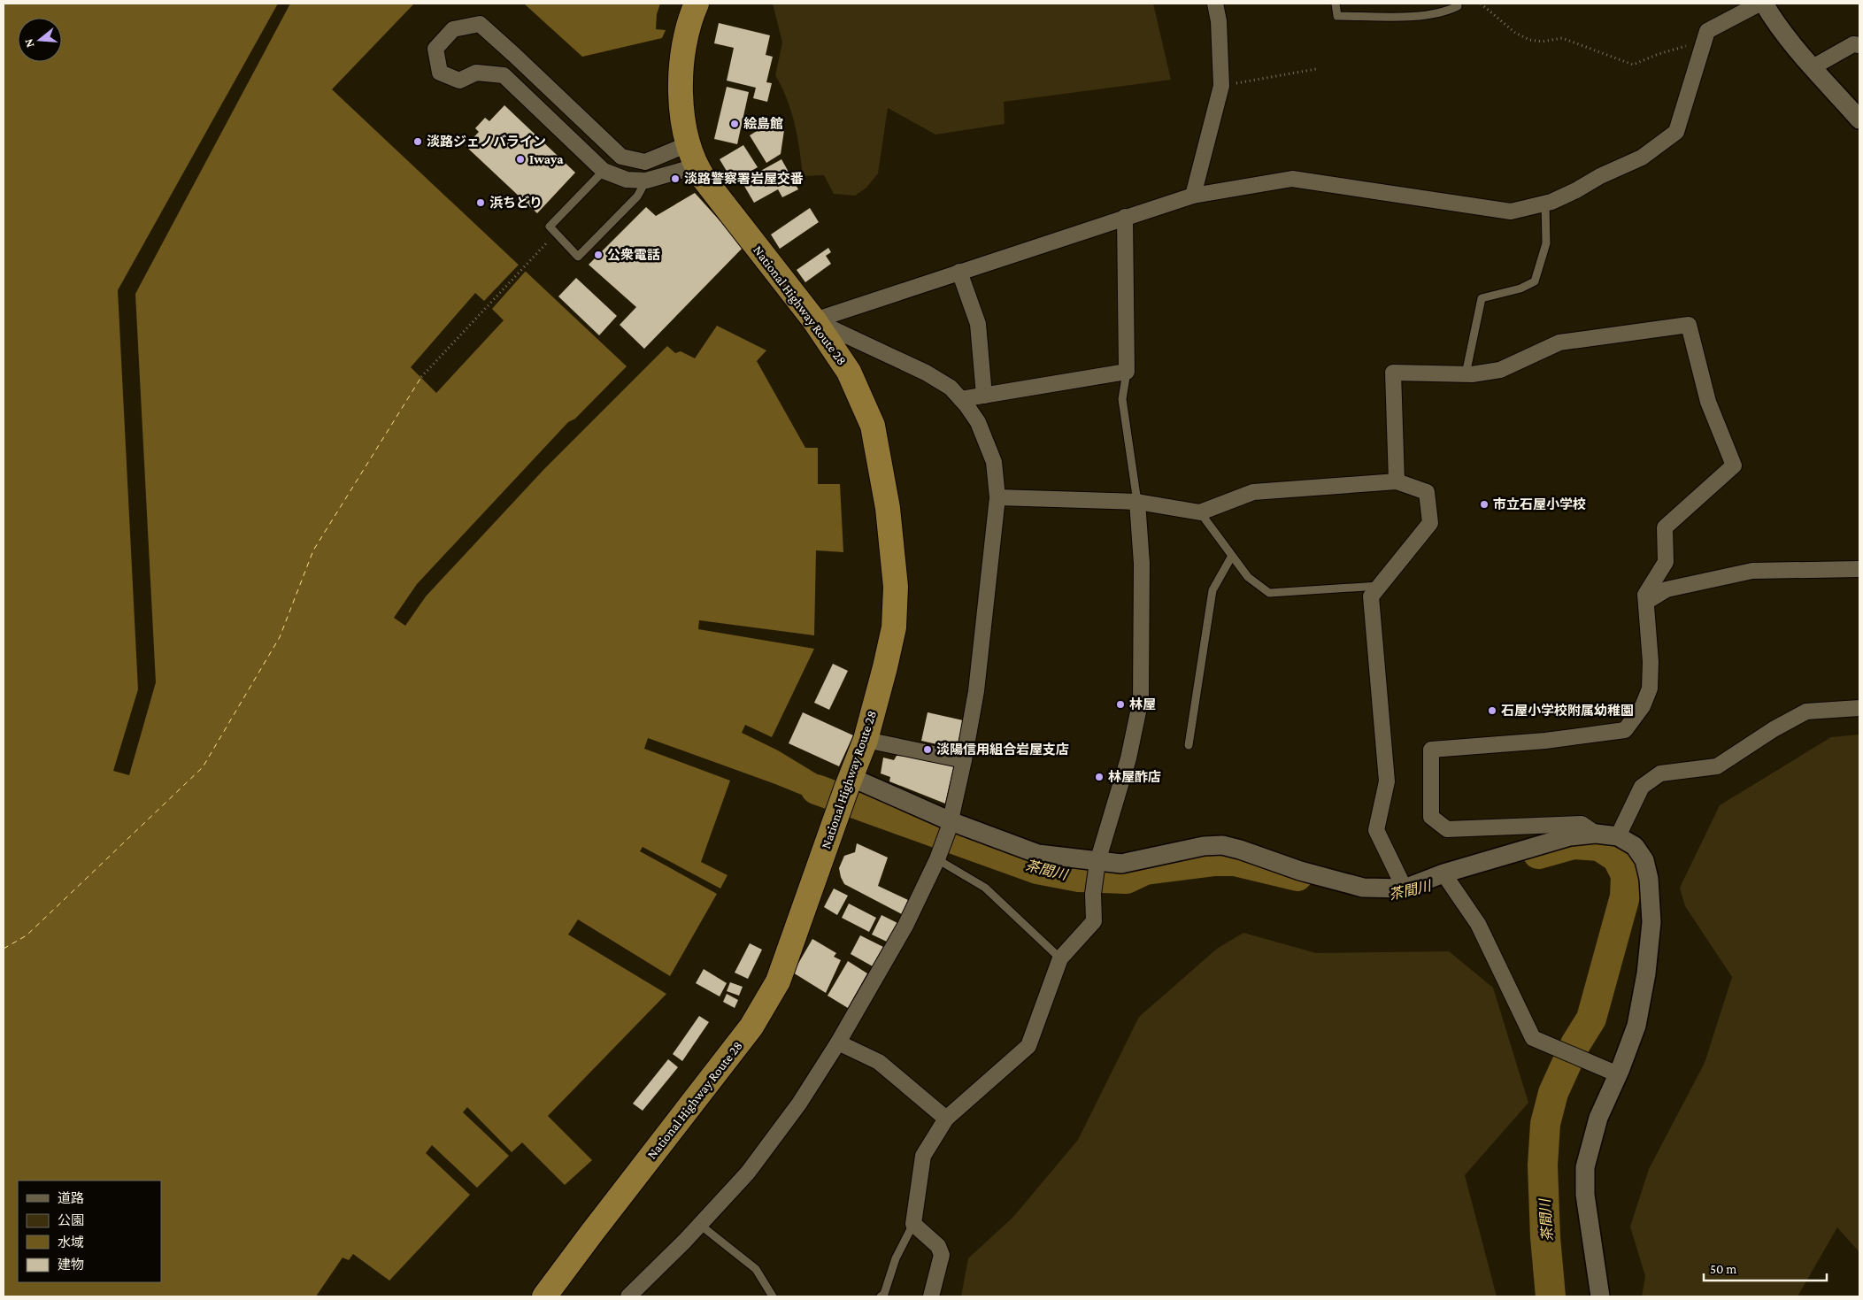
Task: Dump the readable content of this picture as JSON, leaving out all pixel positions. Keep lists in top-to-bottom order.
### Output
{
  "streets": {
    "highway": ["National Highway Route 28"]
  },
  "water": ["茶間川"],
  "places": [
    "絵島館",
    "淡路ジェノバライン",
    "Iwaya",
    "淡路警察署岩屋交番",
    "浜ちどり",
    "公衆電話",
    "市立石屋小学校",
    "林屋",
    "石屋小学校附属幼稚園",
    "淡陽信用組合岩屋支店",
    "林屋酢店"
  ],
  "legend": [
    "道路",
    "公園",
    "水域",
    "建物"
  ],
  "scale_bar": "50 m",
  "north": "left"
}
